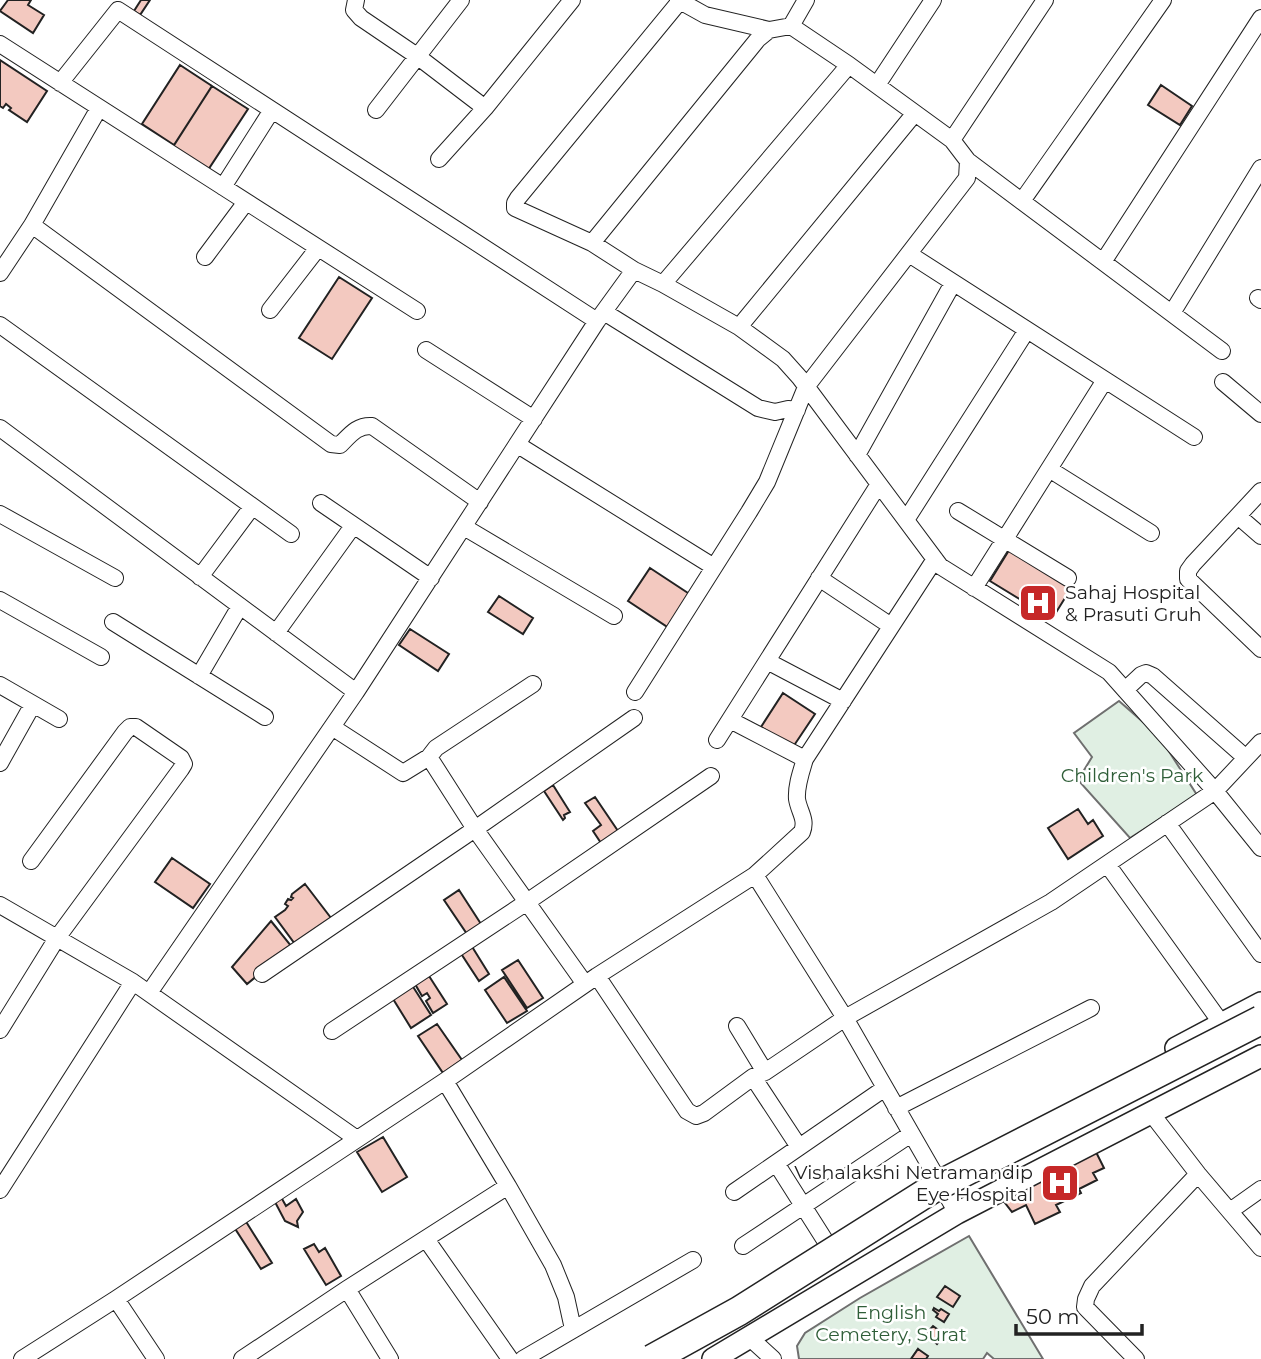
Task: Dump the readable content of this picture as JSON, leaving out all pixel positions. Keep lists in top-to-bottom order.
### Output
{
  "parks": ["Children's Park", "English Cemetery, Surat"],
  "places": {
    "hospital": ["Sahaj Hospital & Prasuti Gruh", "Vishalakshi Netramandip Eye Hospital"]
  },
  "scale_bar": "50 m"
}
